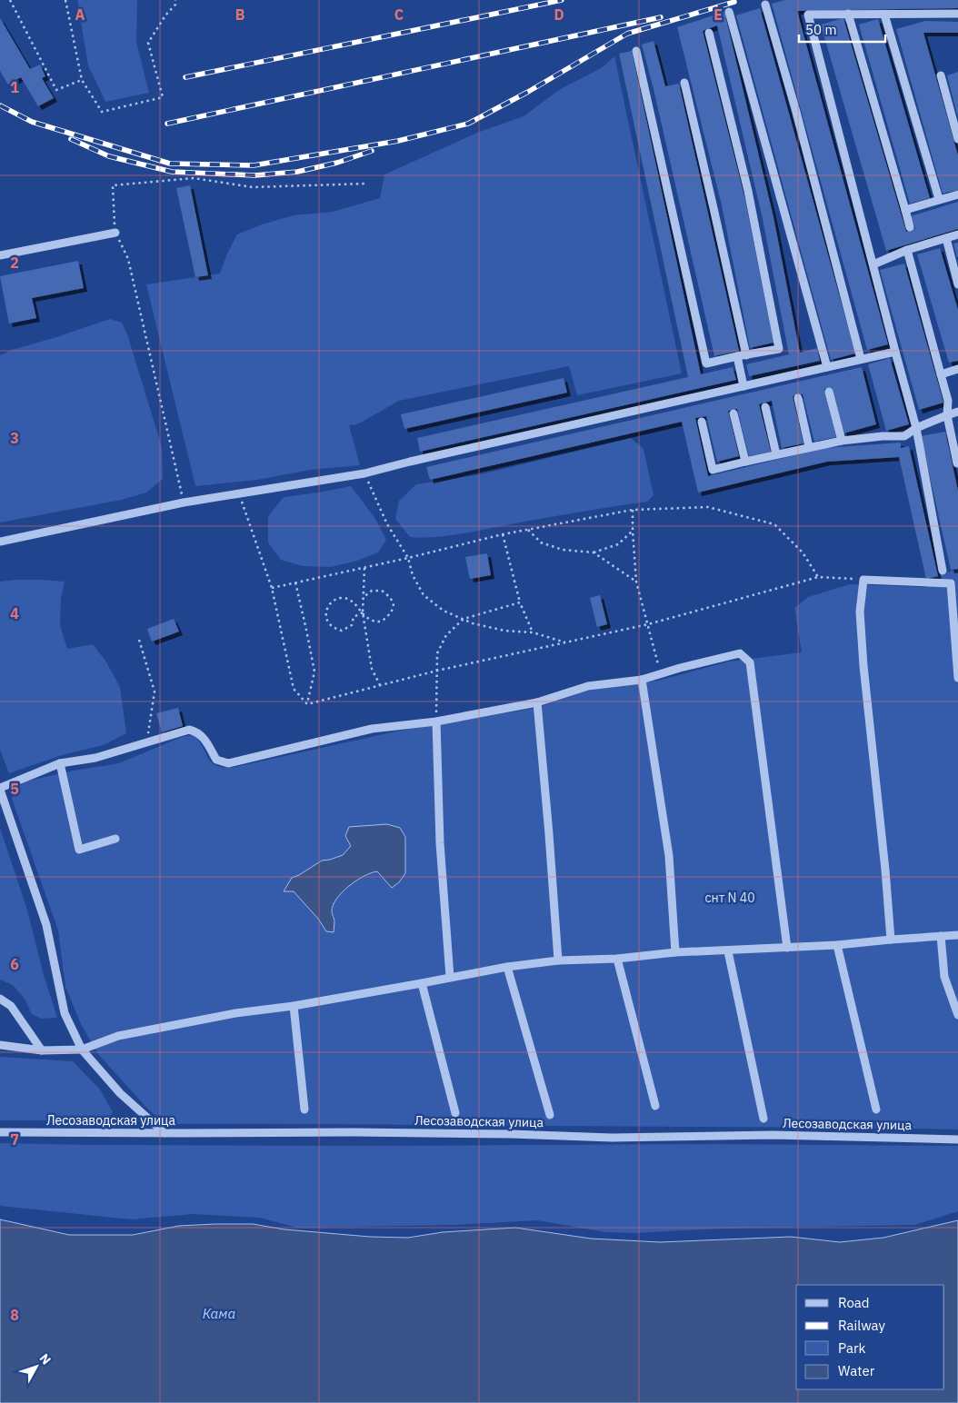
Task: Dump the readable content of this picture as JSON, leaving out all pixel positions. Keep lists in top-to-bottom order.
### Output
{
  "streets": {
    "street": ["Лесозаводская улица"]
  },
  "water": ["Кама"],
  "parks": ["снт N 40"],
  "legend": [
    "Road",
    "Railway",
    "Park",
    "Water"
  ],
  "scale_bar": "50 m",
  "north": "top right",
  "grid": {
    "columns": [
      "A",
      "B",
      "C",
      "D",
      "E"
    ],
    "rows": [
      "1",
      "2",
      "3",
      "4",
      "5",
      "6",
      "7",
      "8"
    ]
  }
}
